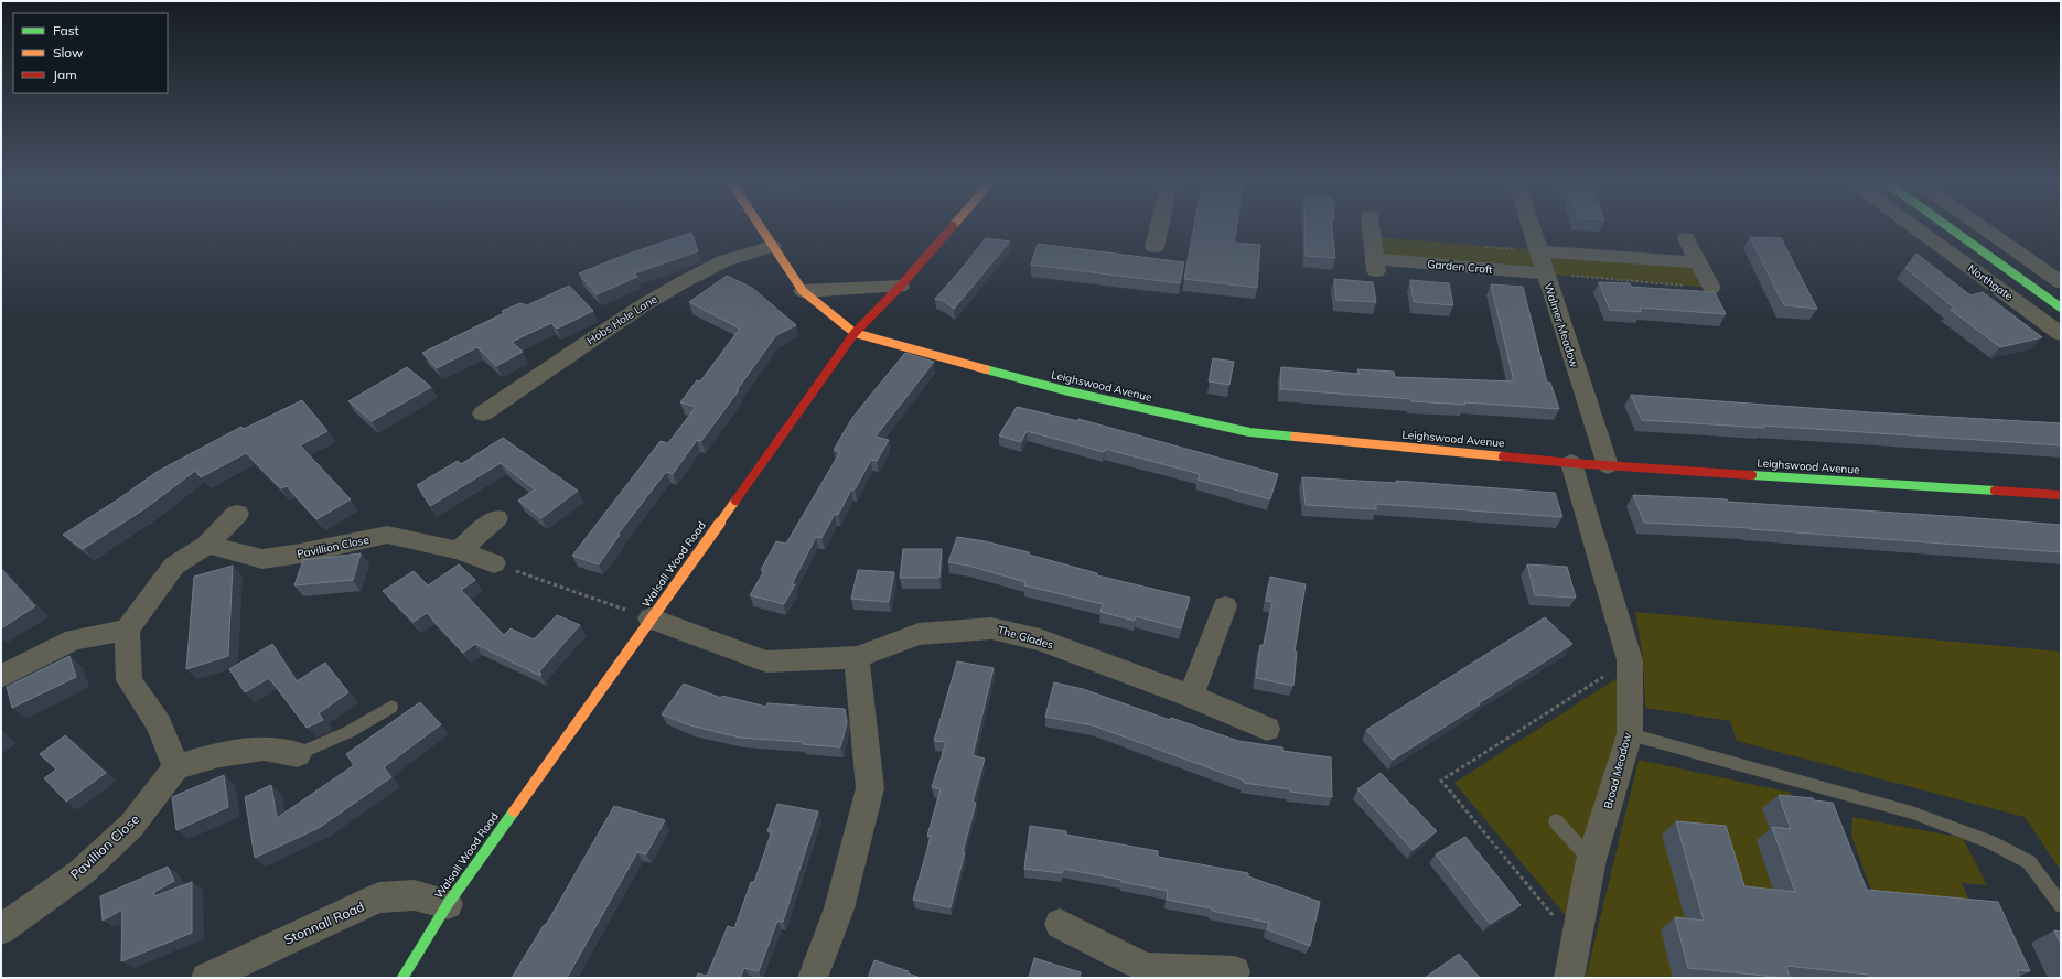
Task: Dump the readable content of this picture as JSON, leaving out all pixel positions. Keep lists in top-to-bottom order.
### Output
{
  "streets": {
    "street": [
      "Garden Croft",
      "Northgate",
      "Hobs Hole Lane",
      "Walmer Meadow",
      "Leighswood Avenue",
      "Pavillion Close",
      "Walsall Wood Road",
      "The Glades",
      "Broad Meadow",
      "Stonnall Road"
    ]
  },
  "crossings": [
    ["Garden Croft", "Walmer Meadow"],
    ["Walmer Meadow", "Leighswood Avenue"],
    ["Leighswood Avenue", "Walsall Wood Road"],
    ["Leighswood Avenue", "Broad Meadow"],
    ["Walsall Wood Road", "The Glades"],
    ["Walsall Wood Road", "Stonnall Road"]
  ],
  "legend": ["Fast", "Slow", "Jam"]
}
